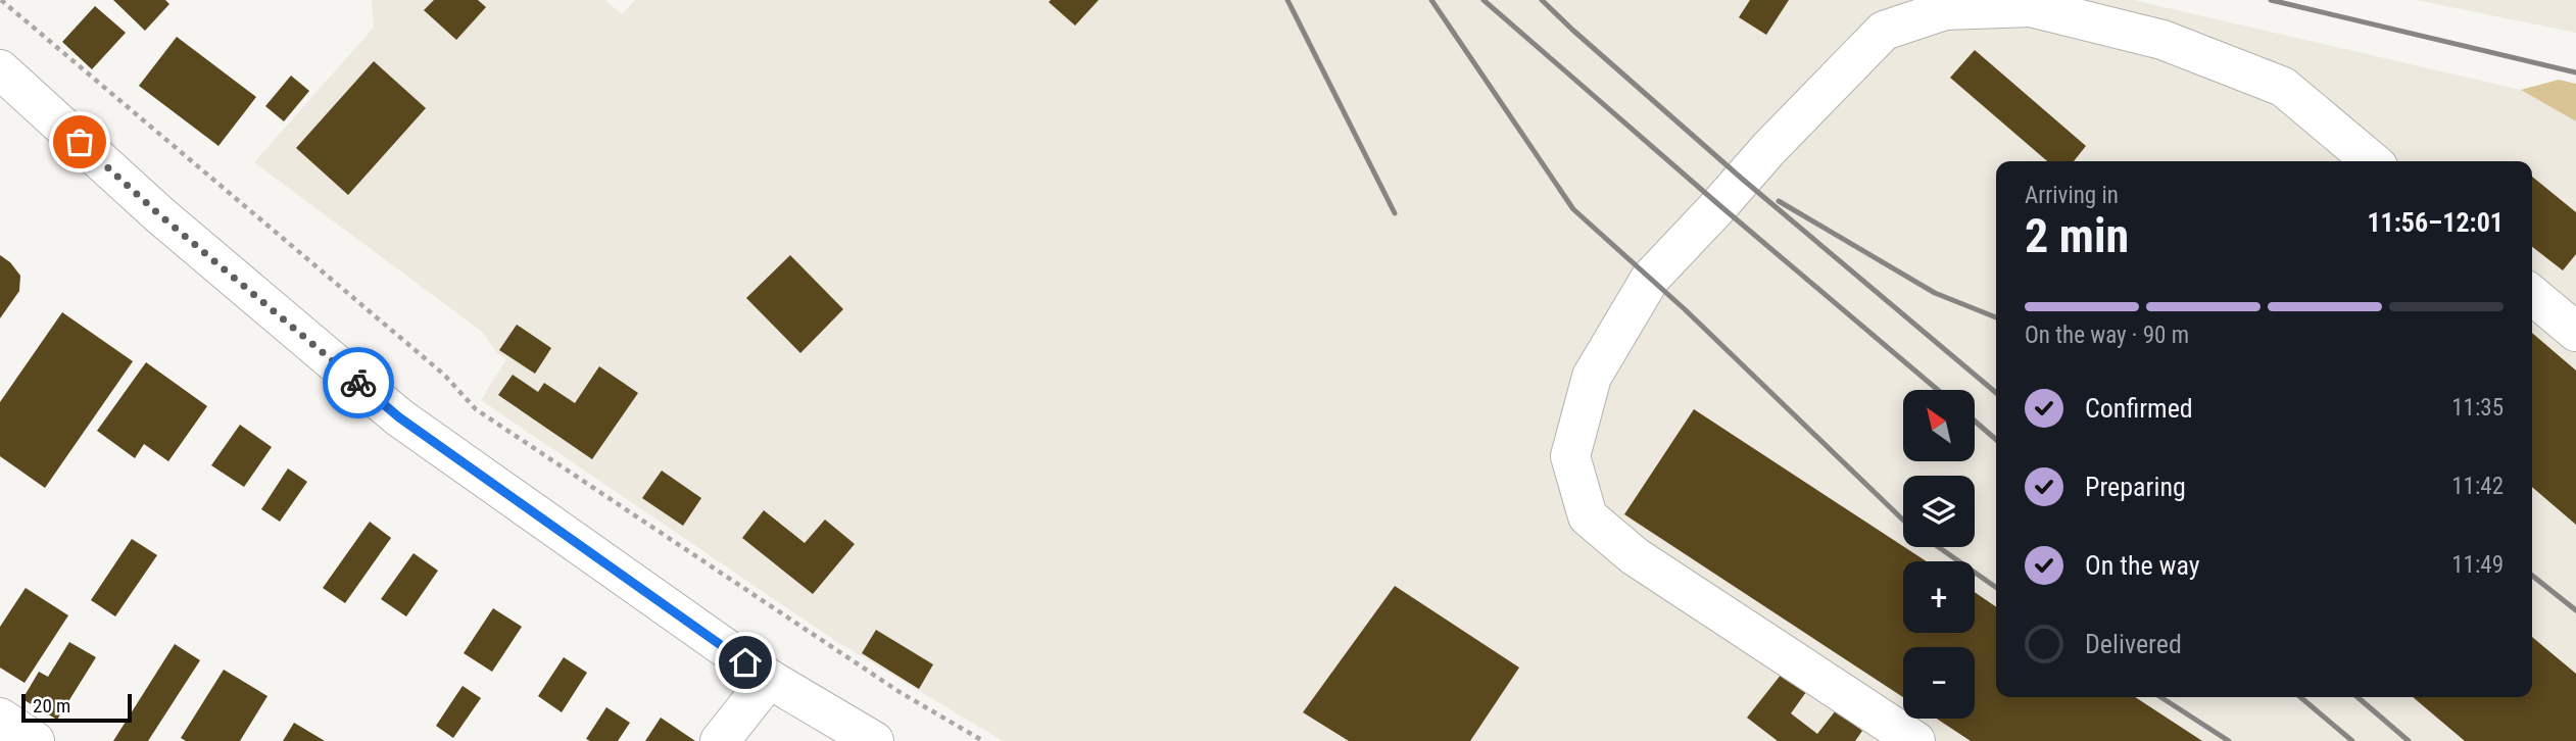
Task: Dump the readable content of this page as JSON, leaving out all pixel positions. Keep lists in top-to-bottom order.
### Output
{
  "scale_bar": "20 m",
  "north": "top left",
  "page": {
    "heading": ["2 min", "Arriving in", "11:56–12:01"],
    "bar": "On the way · 90 m",
    "list": [
      ["Confirmed", "11:35"],
      ["Preparing", "11:42"],
      ["On the way", "11:49"],
      "Delivered"
    ],
    "map_buttons": ["+", "−"],
    "scale": "20 m"
  }
}
